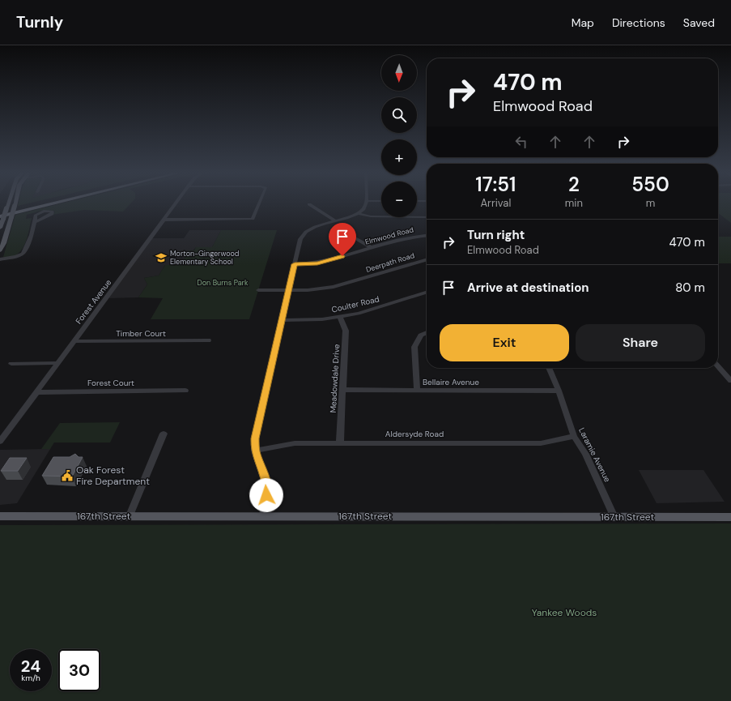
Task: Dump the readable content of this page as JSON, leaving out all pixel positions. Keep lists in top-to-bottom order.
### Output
{
  "streets": {
    "main road": ["167th Street"],
    "street": [
      "Elmwood Road",
      "Deerpath Road",
      "Forest Avenue",
      "Coulter Road",
      "Timber Court",
      "Meadowdale Drive",
      "Bellaire Avenue",
      "Forest Court",
      "Aldersyde Road",
      "Laramie Avenue"
    ]
  },
  "crossings": [
    ["Forest Avenue", "Timber Court"],
    ["Forest Avenue", "Forest Court"],
    ["Coulter Road", "Meadowdale Drive"],
    ["Meadowdale Drive", "Bellaire Avenue"],
    ["Meadowdale Drive", "Aldersyde Road"],
    ["Bellaire Avenue", "Laramie Avenue"],
    ["Aldersyde Road", "Laramie Avenue"],
    ["Laramie Avenue", "167th Street"]
  ],
  "parks": ["Don Burns Park", "Yankee Woods"],
  "places": {
    "school or university": ["Morton-Gingerwood Elementary School"],
    "public building": ["Oak Forest Fire Department"]
  },
  "north": "bottom",
  "page": {
    "header": "Turnly",
    "nav": ["Map", "Directions", "Saved"],
    "map_buttons": ["+", "−"],
    "turn": ["470 m", "Elmwood Road"],
    "eta": [
      "17:51",
      "Arrival",
      "2",
      "min",
      "550",
      "m"
    ],
    "list": [
      {
        "name": "Turn right",
        "note": "Elmwood Road",
        "value": "470 m"
      },
      {
        "name": "Arrive at destination",
        "value": "80 m"
      }
    ],
    "buttons": ["Exit", "Share"],
    "speed": "24 km/h",
    "limit": "30"
  }
}
